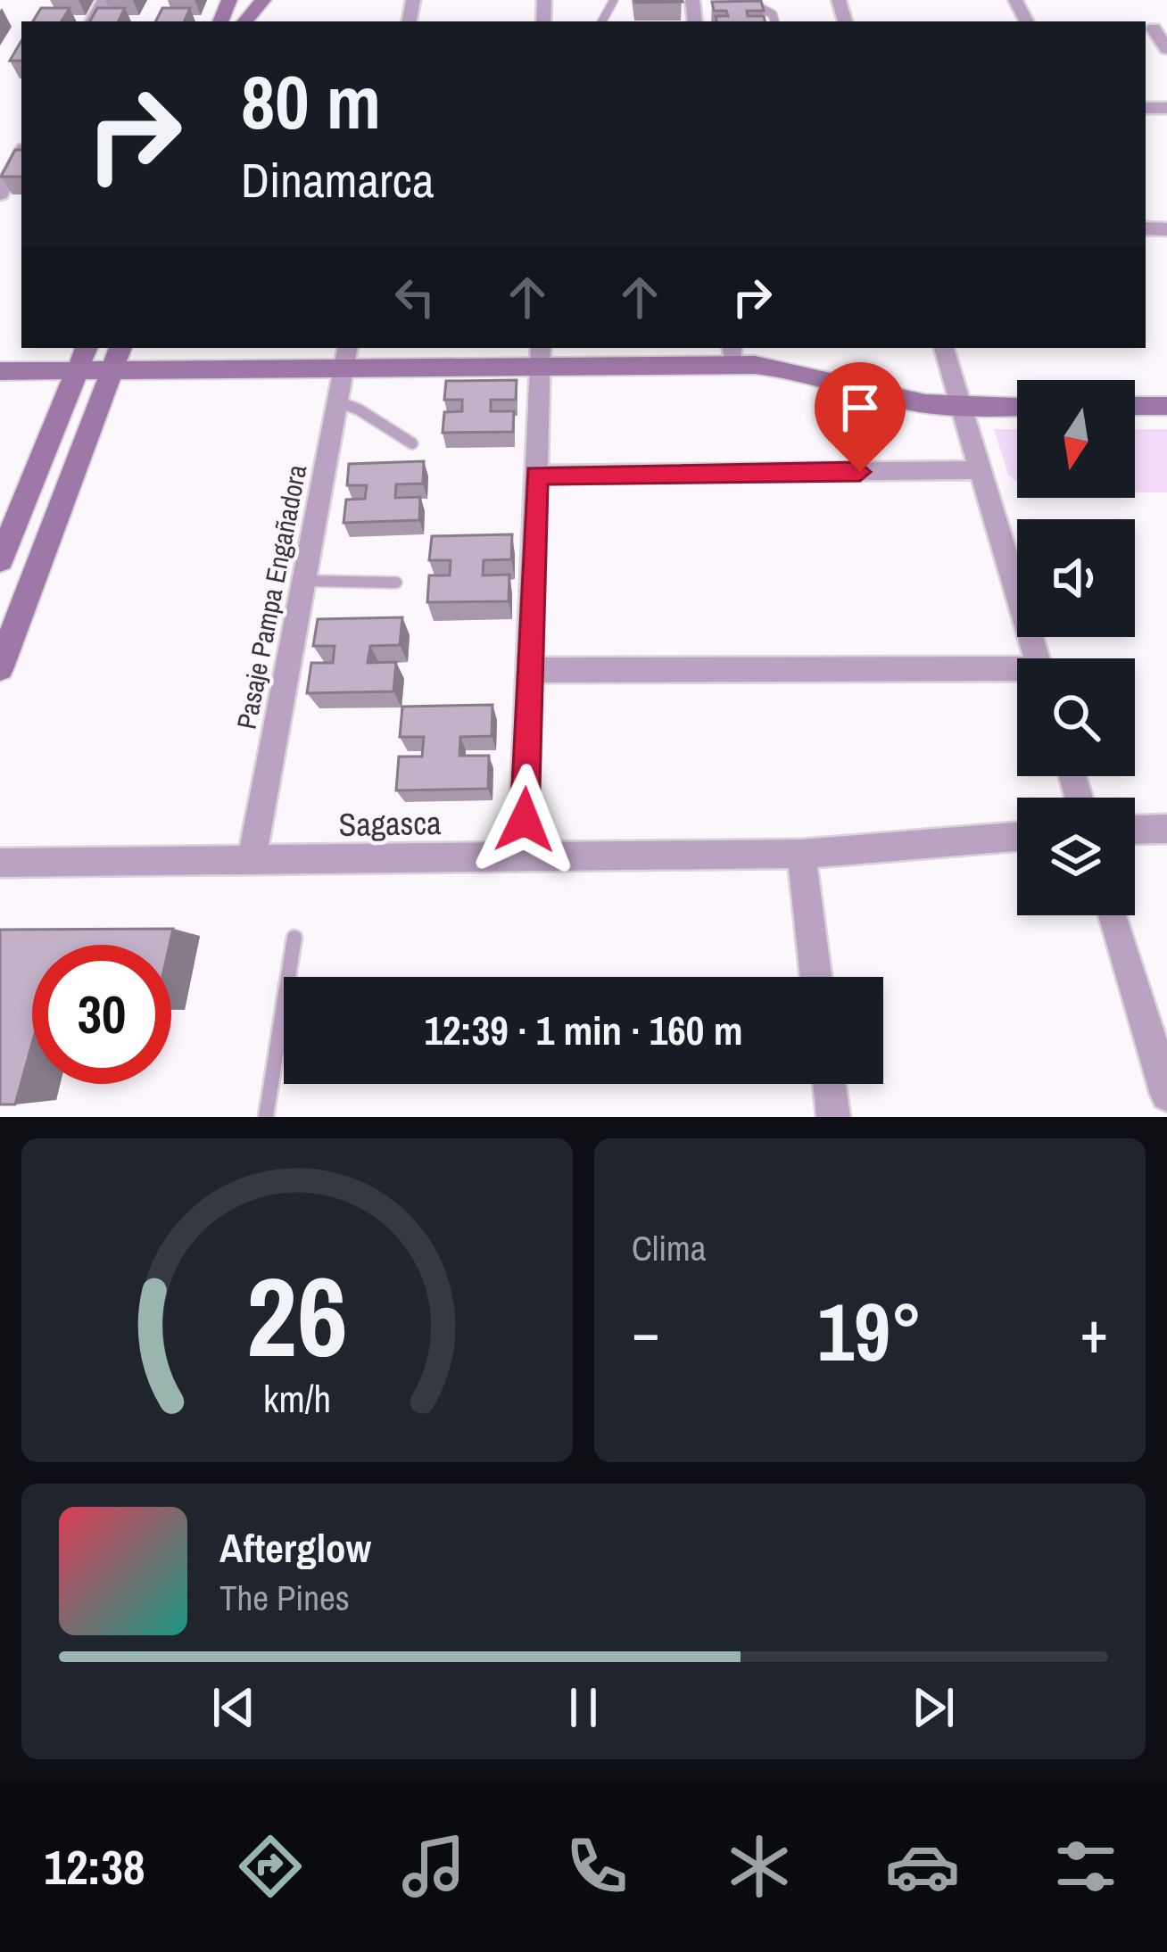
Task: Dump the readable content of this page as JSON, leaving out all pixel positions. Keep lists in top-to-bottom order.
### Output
{
  "streets": {
    "street": ["Pasaje Pampa Engañadora", "Sagasca"]
  },
  "crossings": [
    ["Pasaje Pampa Engañadora", "Sagasca"]
  ],
  "north": "bottom",
  "page": {
    "turn": ["80 m", "Dinamarca"],
    "limit": "30",
    "trip": "12:39 · 1 min · 160 m",
    "tile": "Clima",
    "heat": ["−", "19°", "+"],
    "song": ["Afterglow", "The Pines"],
    "tabs": "12:38",
    "gauge": ["26", "km/h"]
  }
}
